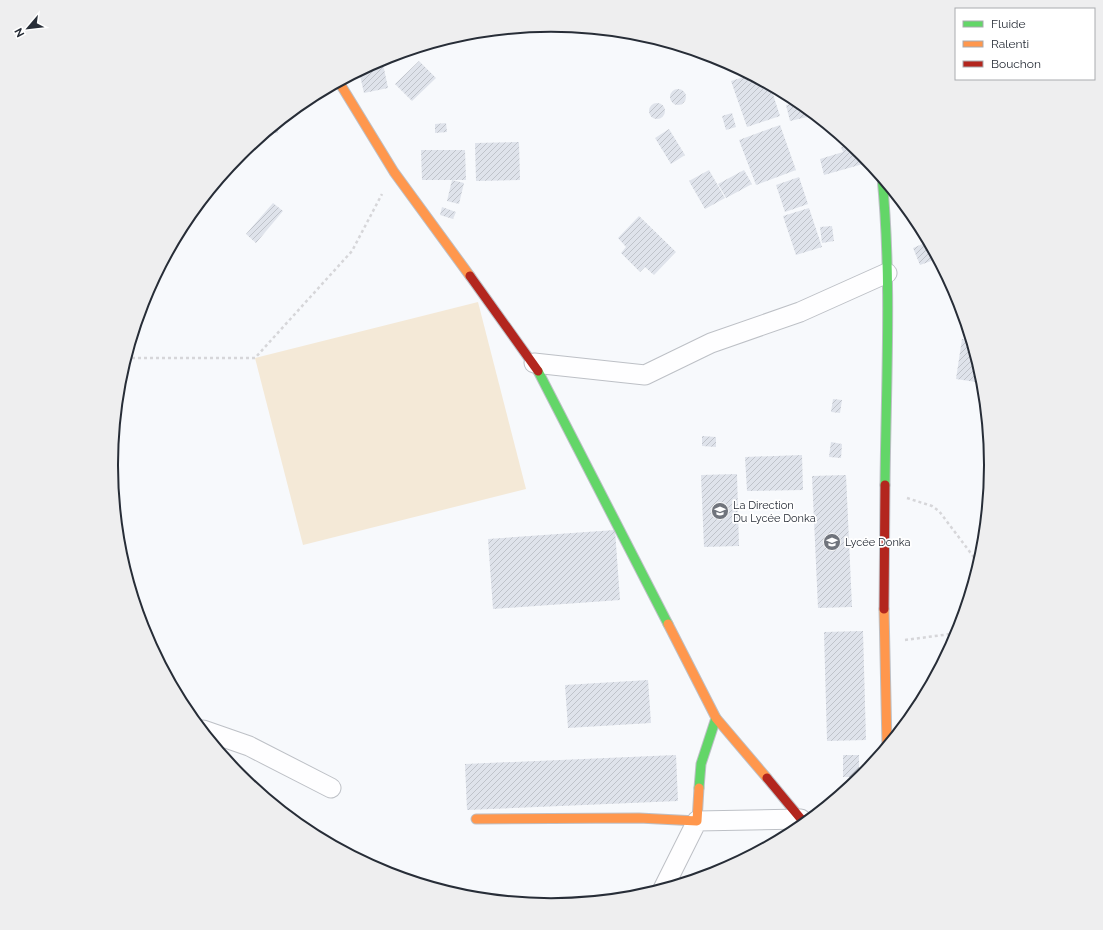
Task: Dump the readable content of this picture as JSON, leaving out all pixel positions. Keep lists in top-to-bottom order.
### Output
{
  "places": {
    "school or university": ["La Direction Du Lycée Donka", "Lycée Donka"]
  },
  "legend": ["Fluide", "Ralenti", "Bouchon"],
  "north": "bottom left"
}
